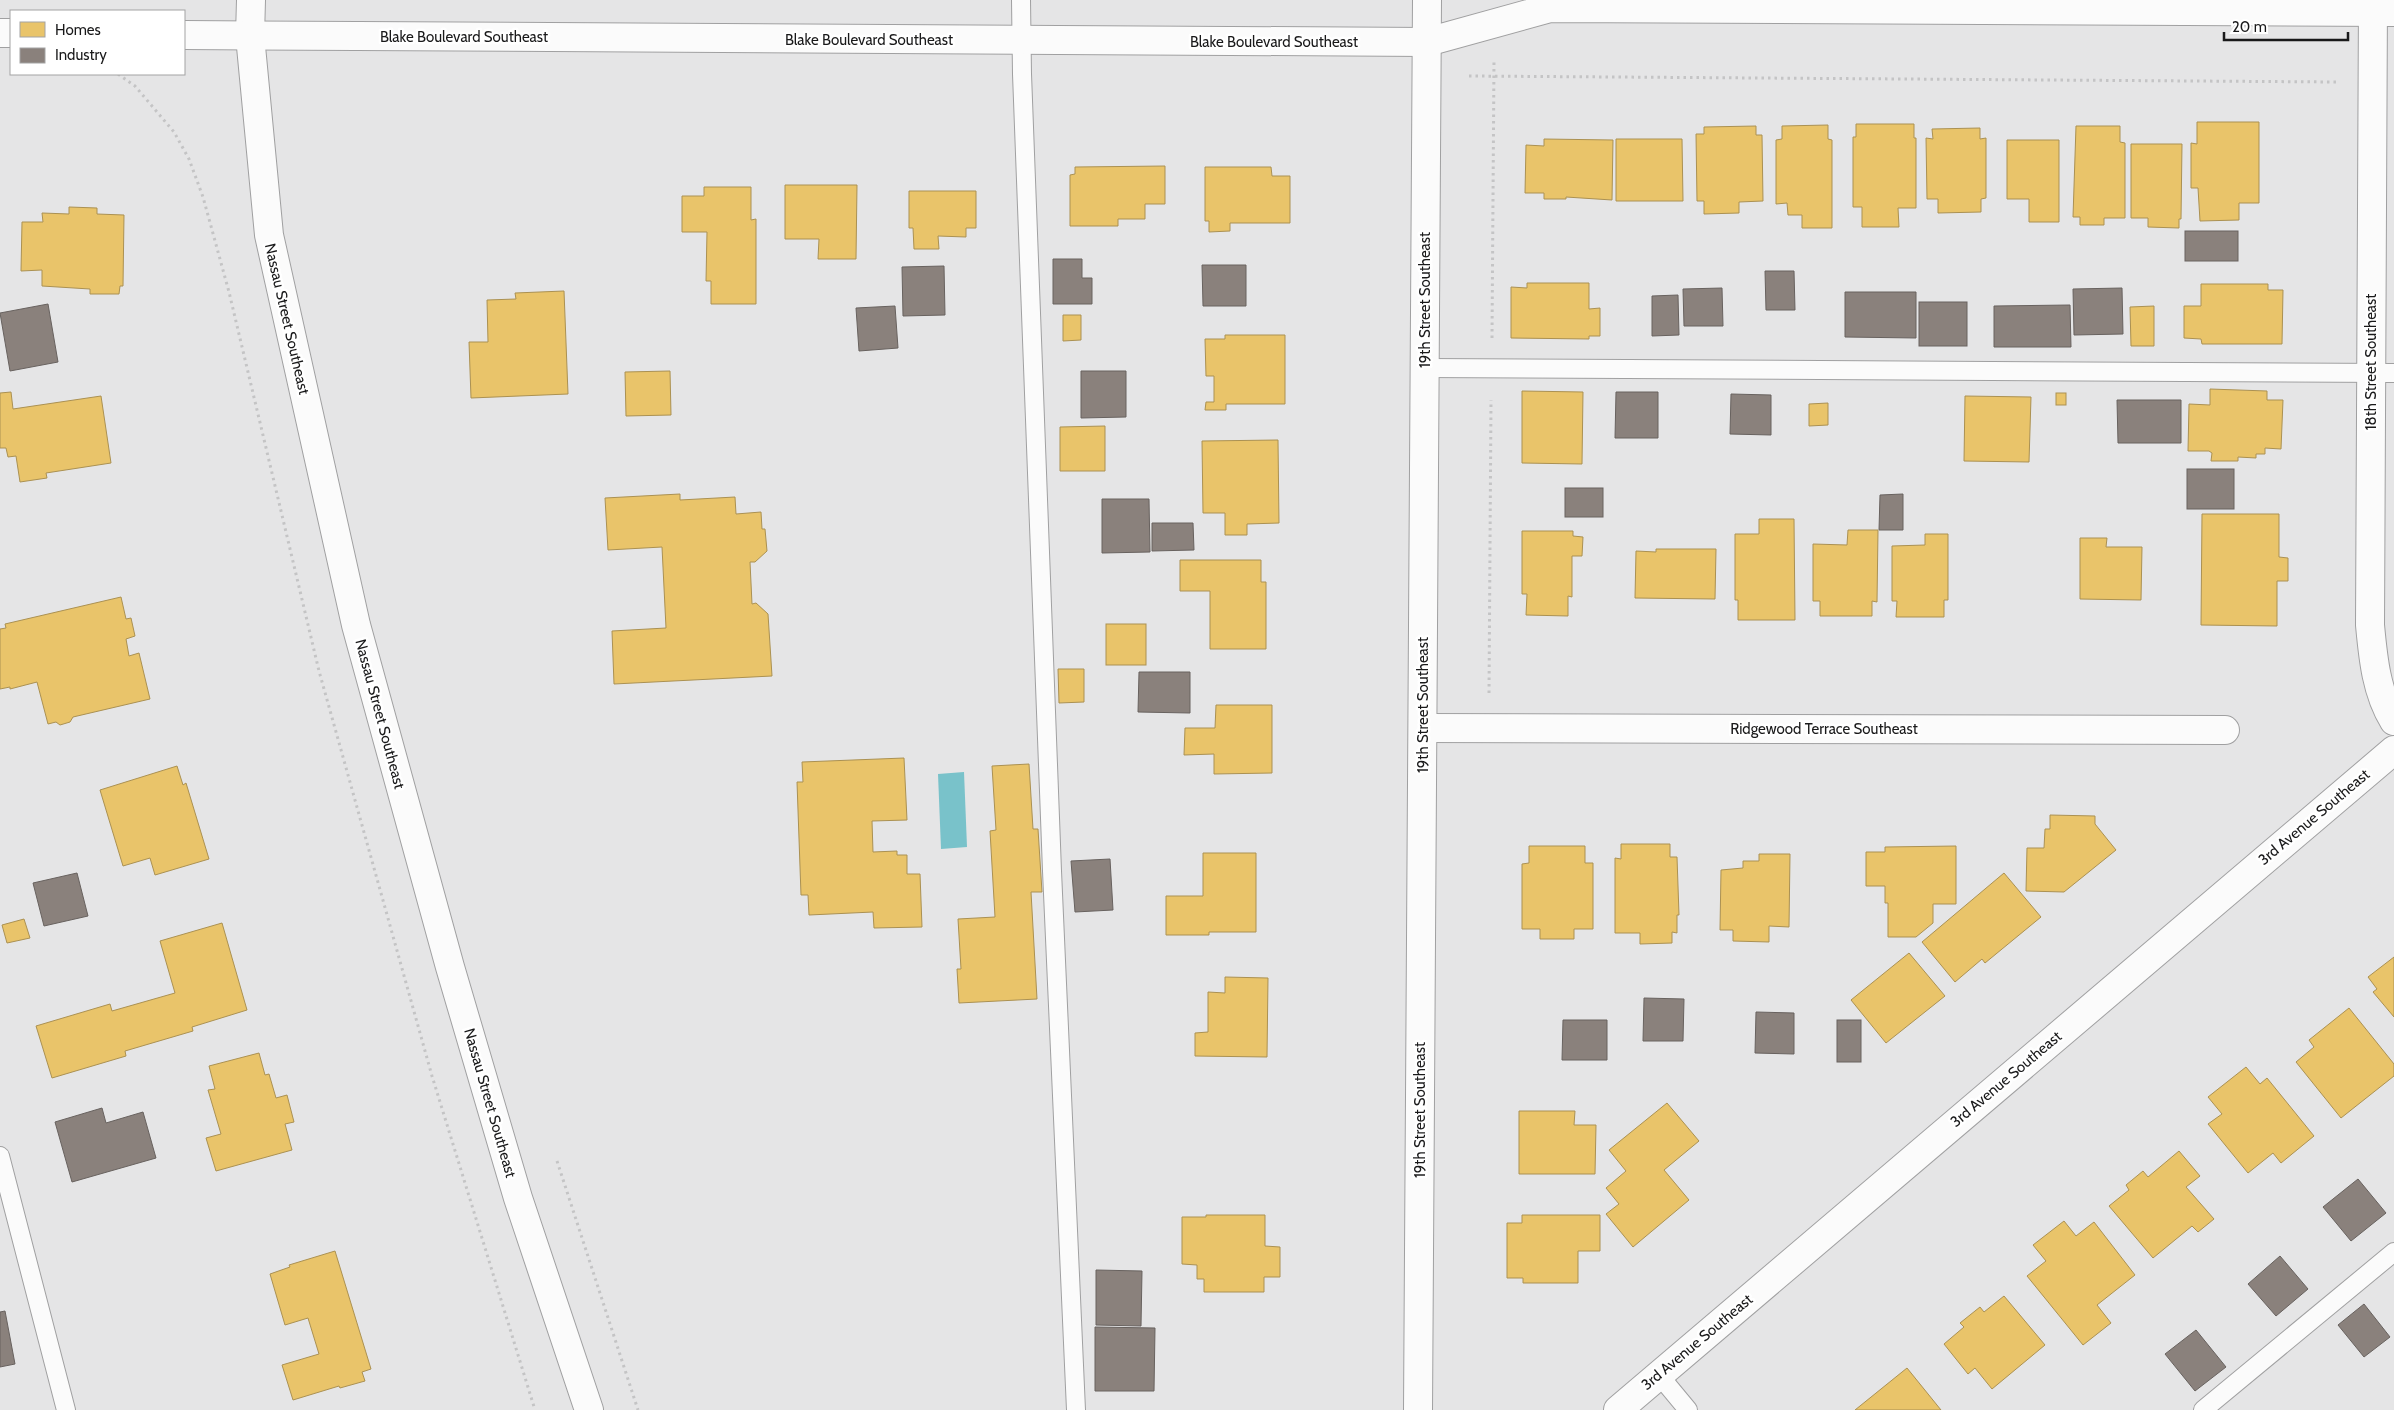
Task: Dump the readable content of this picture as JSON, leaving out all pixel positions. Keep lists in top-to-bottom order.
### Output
{
  "streets": {
    "street": [
      "Blake Boulevard Southeast",
      "19th Street Southeast",
      "Nassau Street Southeast",
      "18th Street Southeast",
      "Ridgewood Terrace Southeast",
      "3rd Avenue Southeast"
    ]
  },
  "crossings": [
    ["Blake Boulevard Southeast", "19th Street Southeast"],
    ["Blake Boulevard Southeast", "Nassau Street Southeast"],
    ["Blake Boulevard Southeast", "18th Street Southeast"],
    ["19th Street Southeast", "Ridgewood Terrace Southeast"]
  ],
  "legend": ["Homes", "Industry"],
  "scale_bar": "20 m"
}
